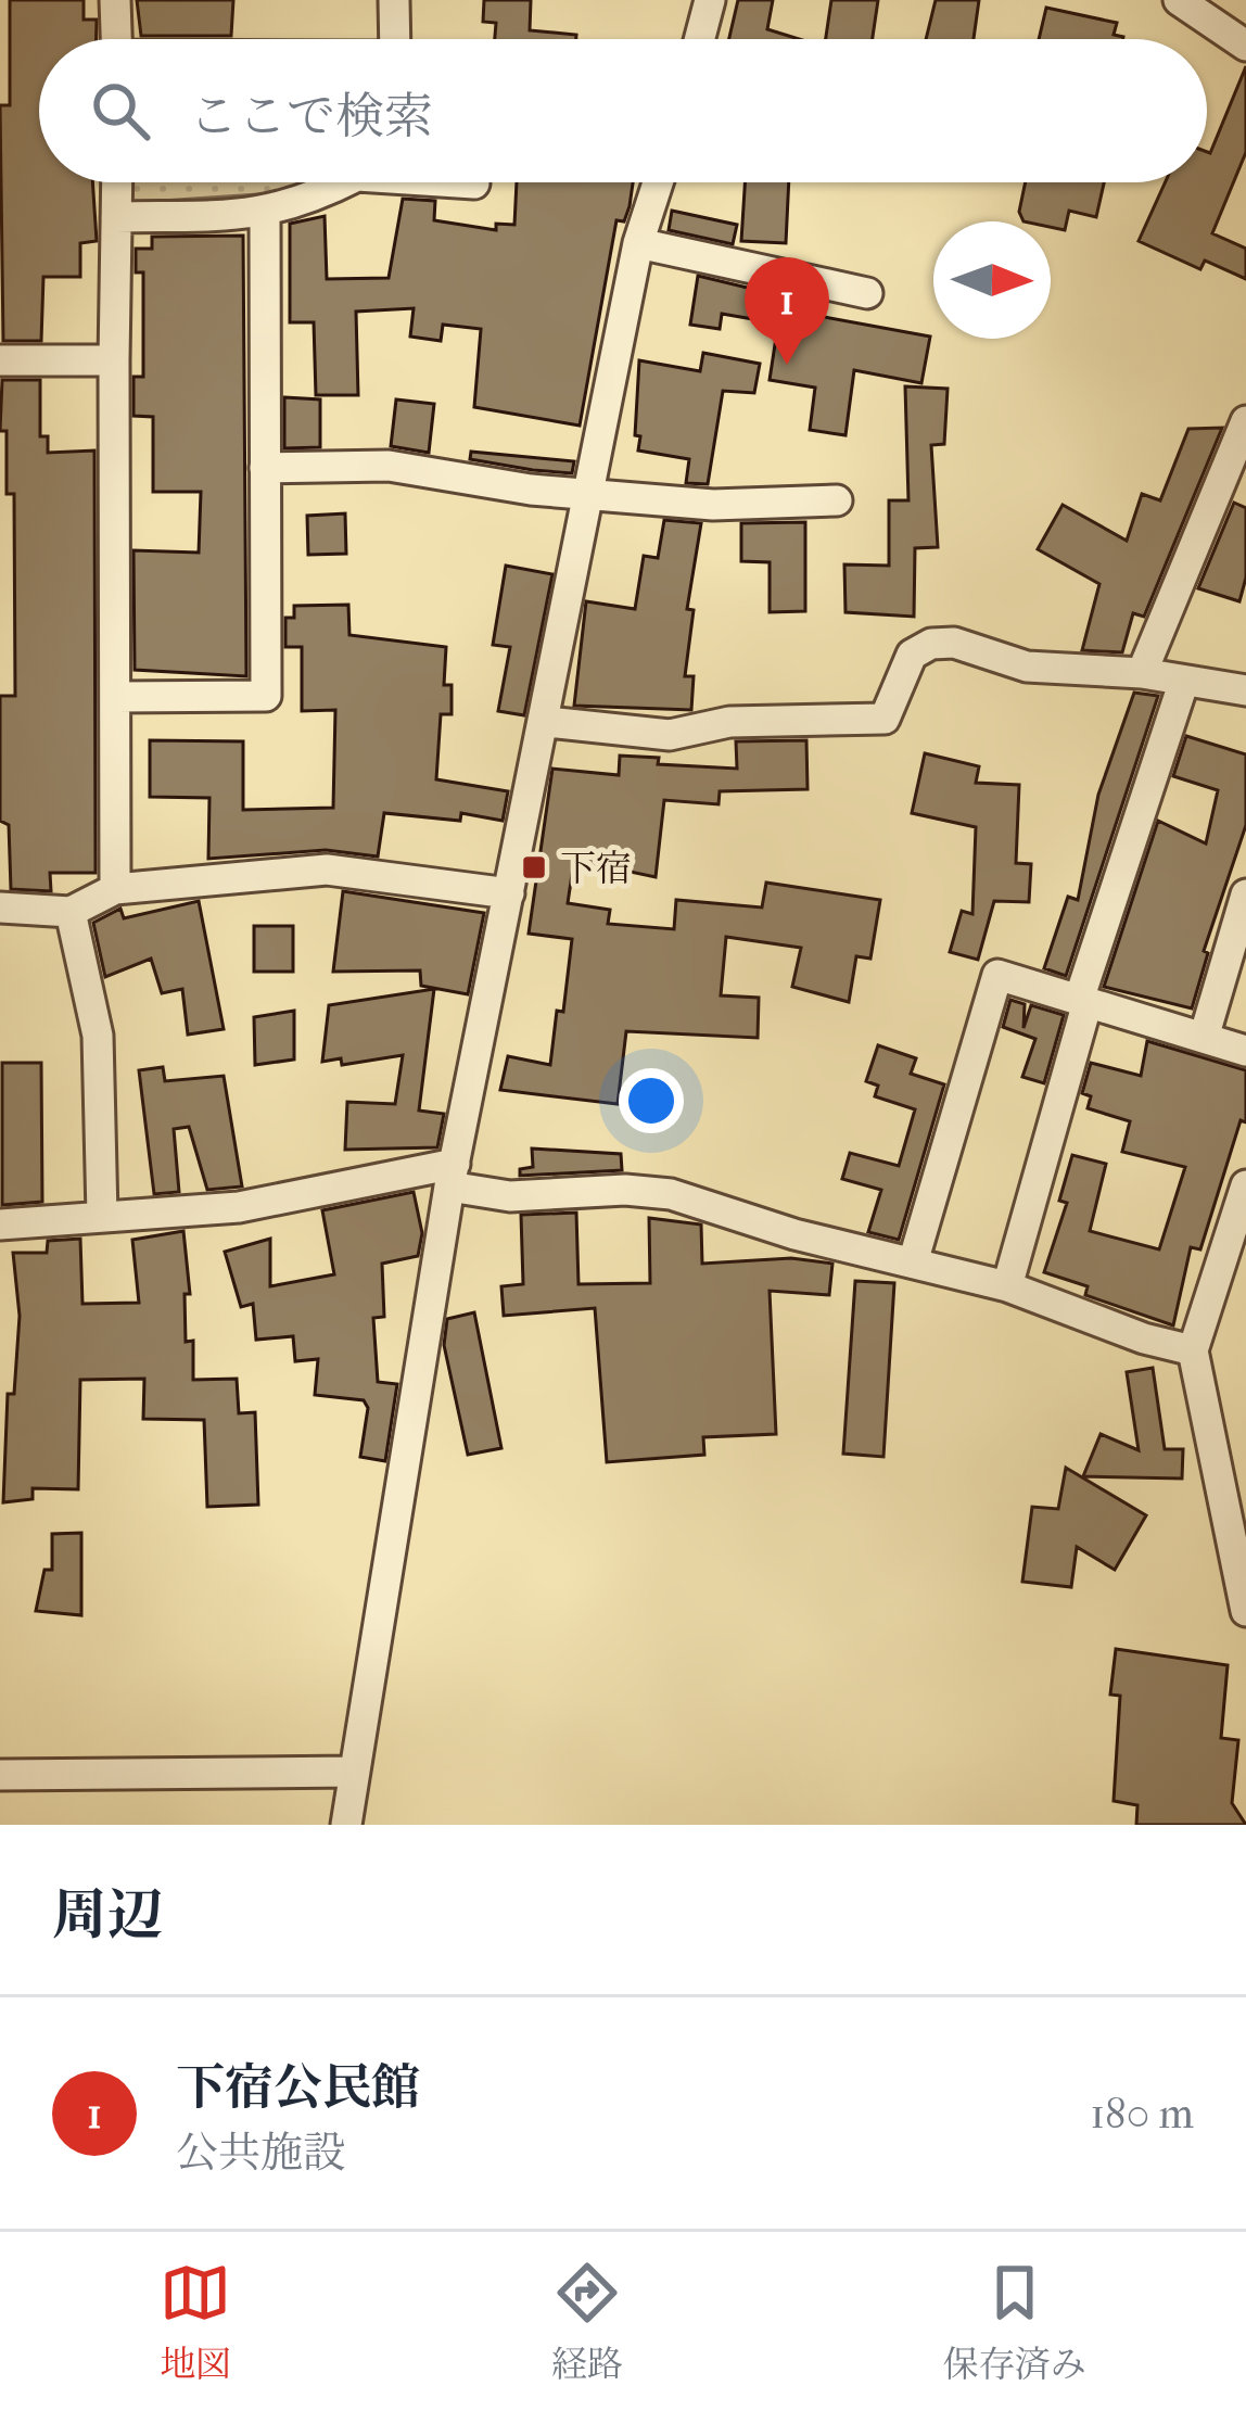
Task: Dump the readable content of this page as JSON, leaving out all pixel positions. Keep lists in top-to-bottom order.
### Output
{
  "places": {
    "transit": ["下宿"]
  },
  "north": "right",
  "page": {
    "search": "ここで検索",
    "pins": "1",
    "heading": "周辺",
    "list": [
      {
        "mark": "1",
        "name": "下宿公民館",
        "note": "公共施設",
        "value": "180 m"
      }
    ],
    "nav": ["地図", "経路", "保存済み"]
  }
}
